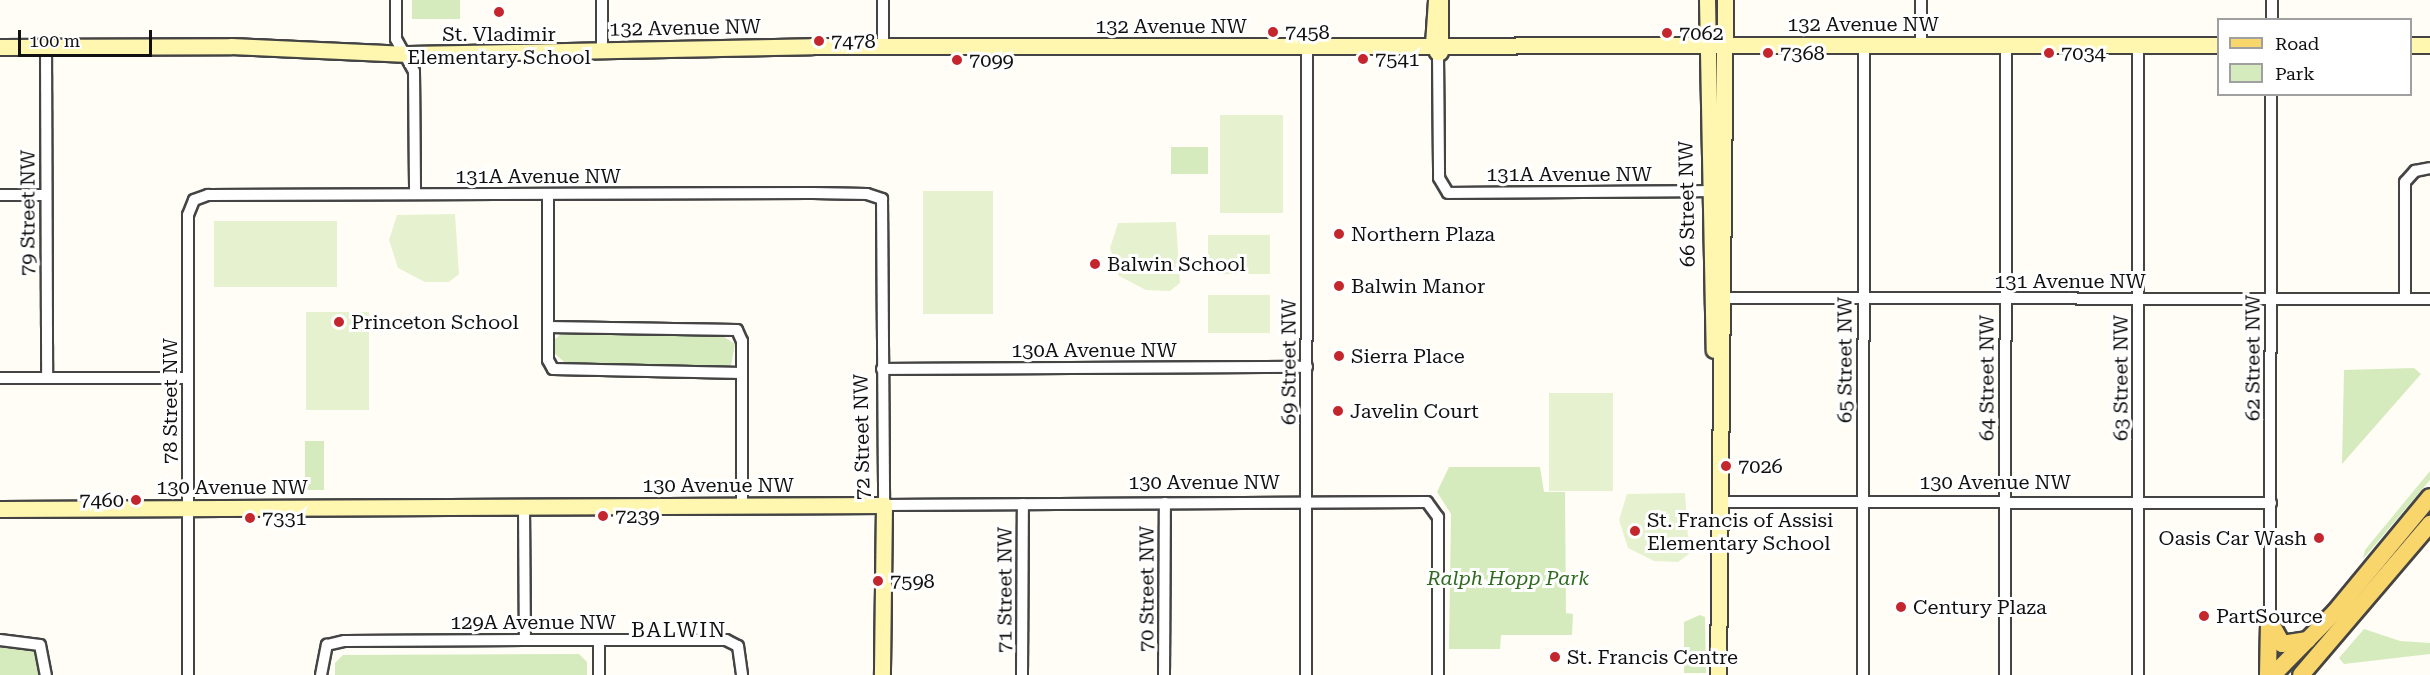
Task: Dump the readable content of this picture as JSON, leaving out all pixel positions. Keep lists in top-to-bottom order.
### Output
{
  "streets": {
    "street": [
      "132 Avenue NW",
      "131A Avenue NW",
      "66 Street NW",
      "79 Street NW",
      "131 Avenue NW",
      "130A Avenue NW",
      "62 Street NW",
      "65 Street NW",
      "69 Street NW",
      "64 Street NW",
      "63 Street NW",
      "78 Street NW",
      "72 Street NW",
      "130 Avenue NW",
      "70 Street NW",
      "71 Street NW",
      "129A Avenue NW"
    ]
  },
  "crossings": [
    ["132 Avenue NW", "131A Avenue NW"],
    ["132 Avenue NW", "66 Street NW"],
    ["132 Avenue NW", "79 Street NW"],
    ["132 Avenue NW", "65 Street NW"],
    ["132 Avenue NW", "69 Street NW"],
    ["132 Avenue NW", "64 Street NW"],
    ["132 Avenue NW", "63 Street NW"],
    ["131A Avenue NW", "66 Street NW"],
    ["131A Avenue NW", "78 Street NW"],
    ["131A Avenue NW", "72 Street NW"],
    ["66 Street NW", "131 Avenue NW"],
    ["66 Street NW", "130 Avenue NW"],
    ["131 Avenue NW", "62 Street NW"],
    ["131 Avenue NW", "65 Street NW"],
    ["131 Avenue NW", "64 Street NW"],
    ["131 Avenue NW", "63 Street NW"],
    ["130A Avenue NW", "69 Street NW"],
    ["130A Avenue NW", "72 Street NW"],
    ["62 Street NW", "130 Avenue NW"],
    ["65 Street NW", "130 Avenue NW"],
    ["69 Street NW", "130 Avenue NW"],
    ["64 Street NW", "130 Avenue NW"],
    ["63 Street NW", "130 Avenue NW"],
    ["78 Street NW", "130 Avenue NW"],
    ["72 Street NW", "130 Avenue NW"],
    ["130 Avenue NW", "70 Street NW"],
    ["130 Avenue NW", "71 Street NW"]
  ],
  "districts": ["BALWIN"],
  "parks": ["Ralph Hopp Park"],
  "places": [
    "St. Vladimir Elementary School",
    "7458",
    "7062",
    "7478",
    "7368",
    "7034",
    "7541",
    "7099",
    "Northern Plaza",
    "Balwin School",
    "Balwin Manor",
    "Princeton School",
    "Sierra Place",
    "Javelin Court",
    "7026",
    "7460",
    "7239",
    "7331",
    "St. Francis of Assisi Elementary School",
    "Oasis Car Wash",
    "7598",
    "Century Plaza",
    "PartSource",
    "St. Francis Centre"
  ],
  "legend": ["Road", "Park"],
  "scale_bar": "100 m"
}
